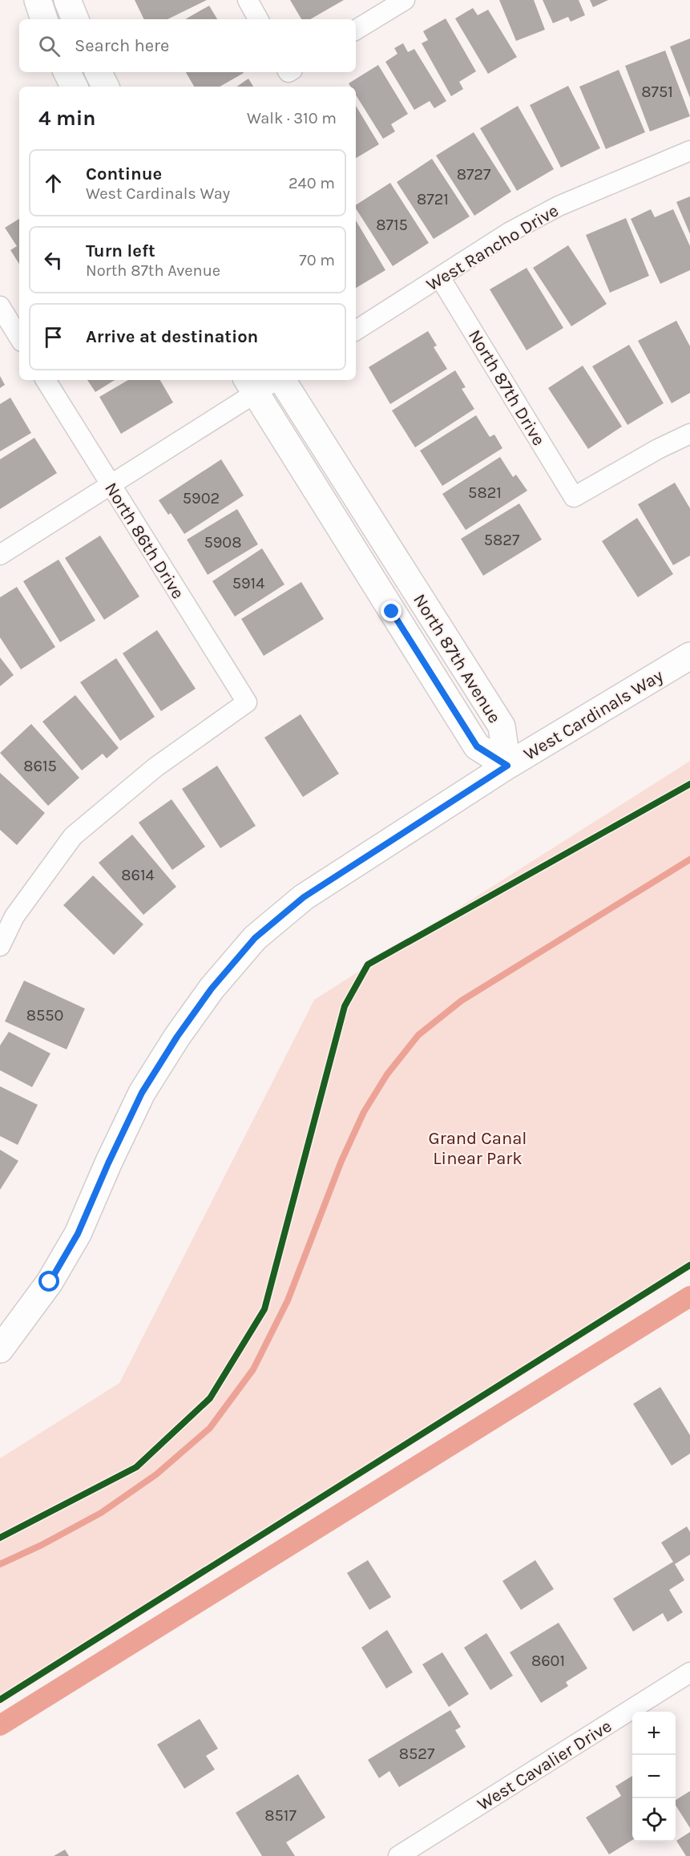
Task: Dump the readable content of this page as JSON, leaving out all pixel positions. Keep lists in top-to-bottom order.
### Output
{
  "streets": {
    "street": [
      "West Rancho Drive",
      "North 87th Drive",
      "North 86th Drive",
      "North 87th Avenue",
      "West Cardinals Way",
      "West Cavalier Drive"
    ]
  },
  "crossings": [
    ["West Rancho Drive", "North 87th Drive"],
    ["North 87th Avenue", "West Cardinals Way"]
  ],
  "parks": ["Grand Canal Linear Park"],
  "house_numbers": [
    "8751",
    "8727",
    "8721",
    "8715",
    "5821",
    "5902",
    "5827",
    "5908",
    "5914",
    "8615",
    "8614",
    "8550",
    "8601",
    "8527",
    "8517"
  ],
  "page": {
    "search": "Search here",
    "heading": ["4 min", "Walk · 310 m"],
    "list": [
      ["Continue", "West Cardinals Way", "240 m"],
      ["Turn left", "North 87th Avenue", "70 m"],
      "Arrive at destination"
    ],
    "map_buttons": ["+", "−"]
  }
}
